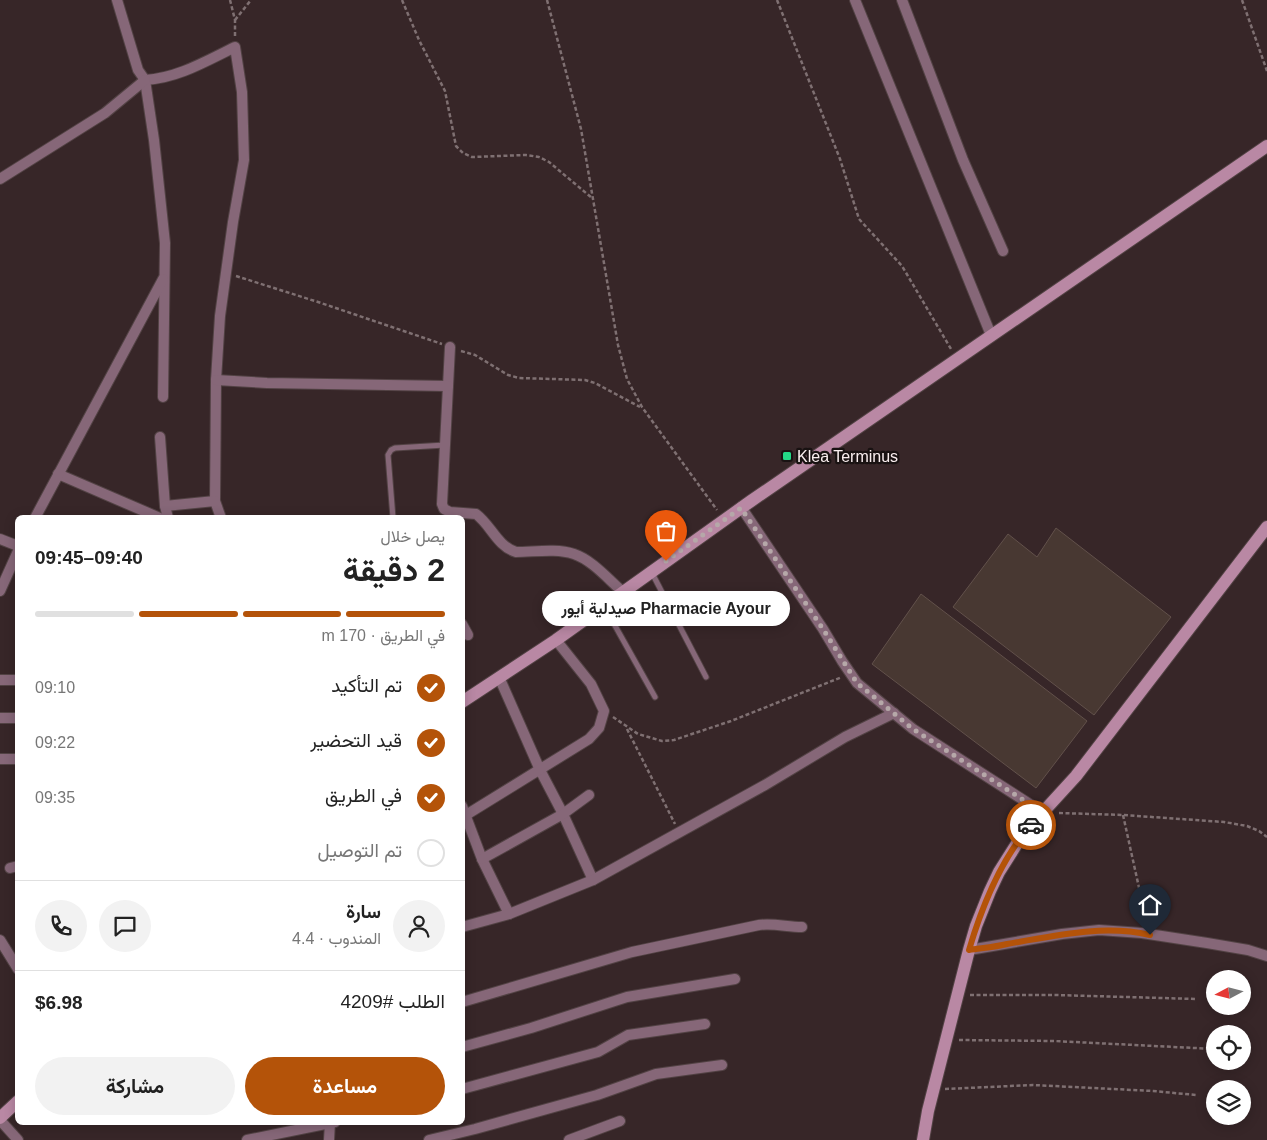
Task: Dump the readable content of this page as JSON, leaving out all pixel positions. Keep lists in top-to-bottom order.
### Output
{
  "places": {
    "transit": ["Klea Terminus"],
    "other": ["Pharmacie Ayour صيدلية أيور"]
  },
  "north": "left",
  "page": {
    "heading": ["2 دقيقة", "يصل خلال", "09:40–09:45"],
    "panel": [
      "سارة",
      "المندوب · 4.4",
      "الطلب #4209",
      "$6.98"
    ],
    "bubble": "Pharmacie Ayour صيدلية أيور",
    "bar": "في الطريق · 170 m",
    "list": [
      ["تم التأكيد", "09:10"],
      ["قيد التحضير", "09:22"],
      ["في الطريق", "09:35"],
      "تم التوصيل"
    ],
    "buttons": ["مساعدة", "مشاركة"]
  }
}
